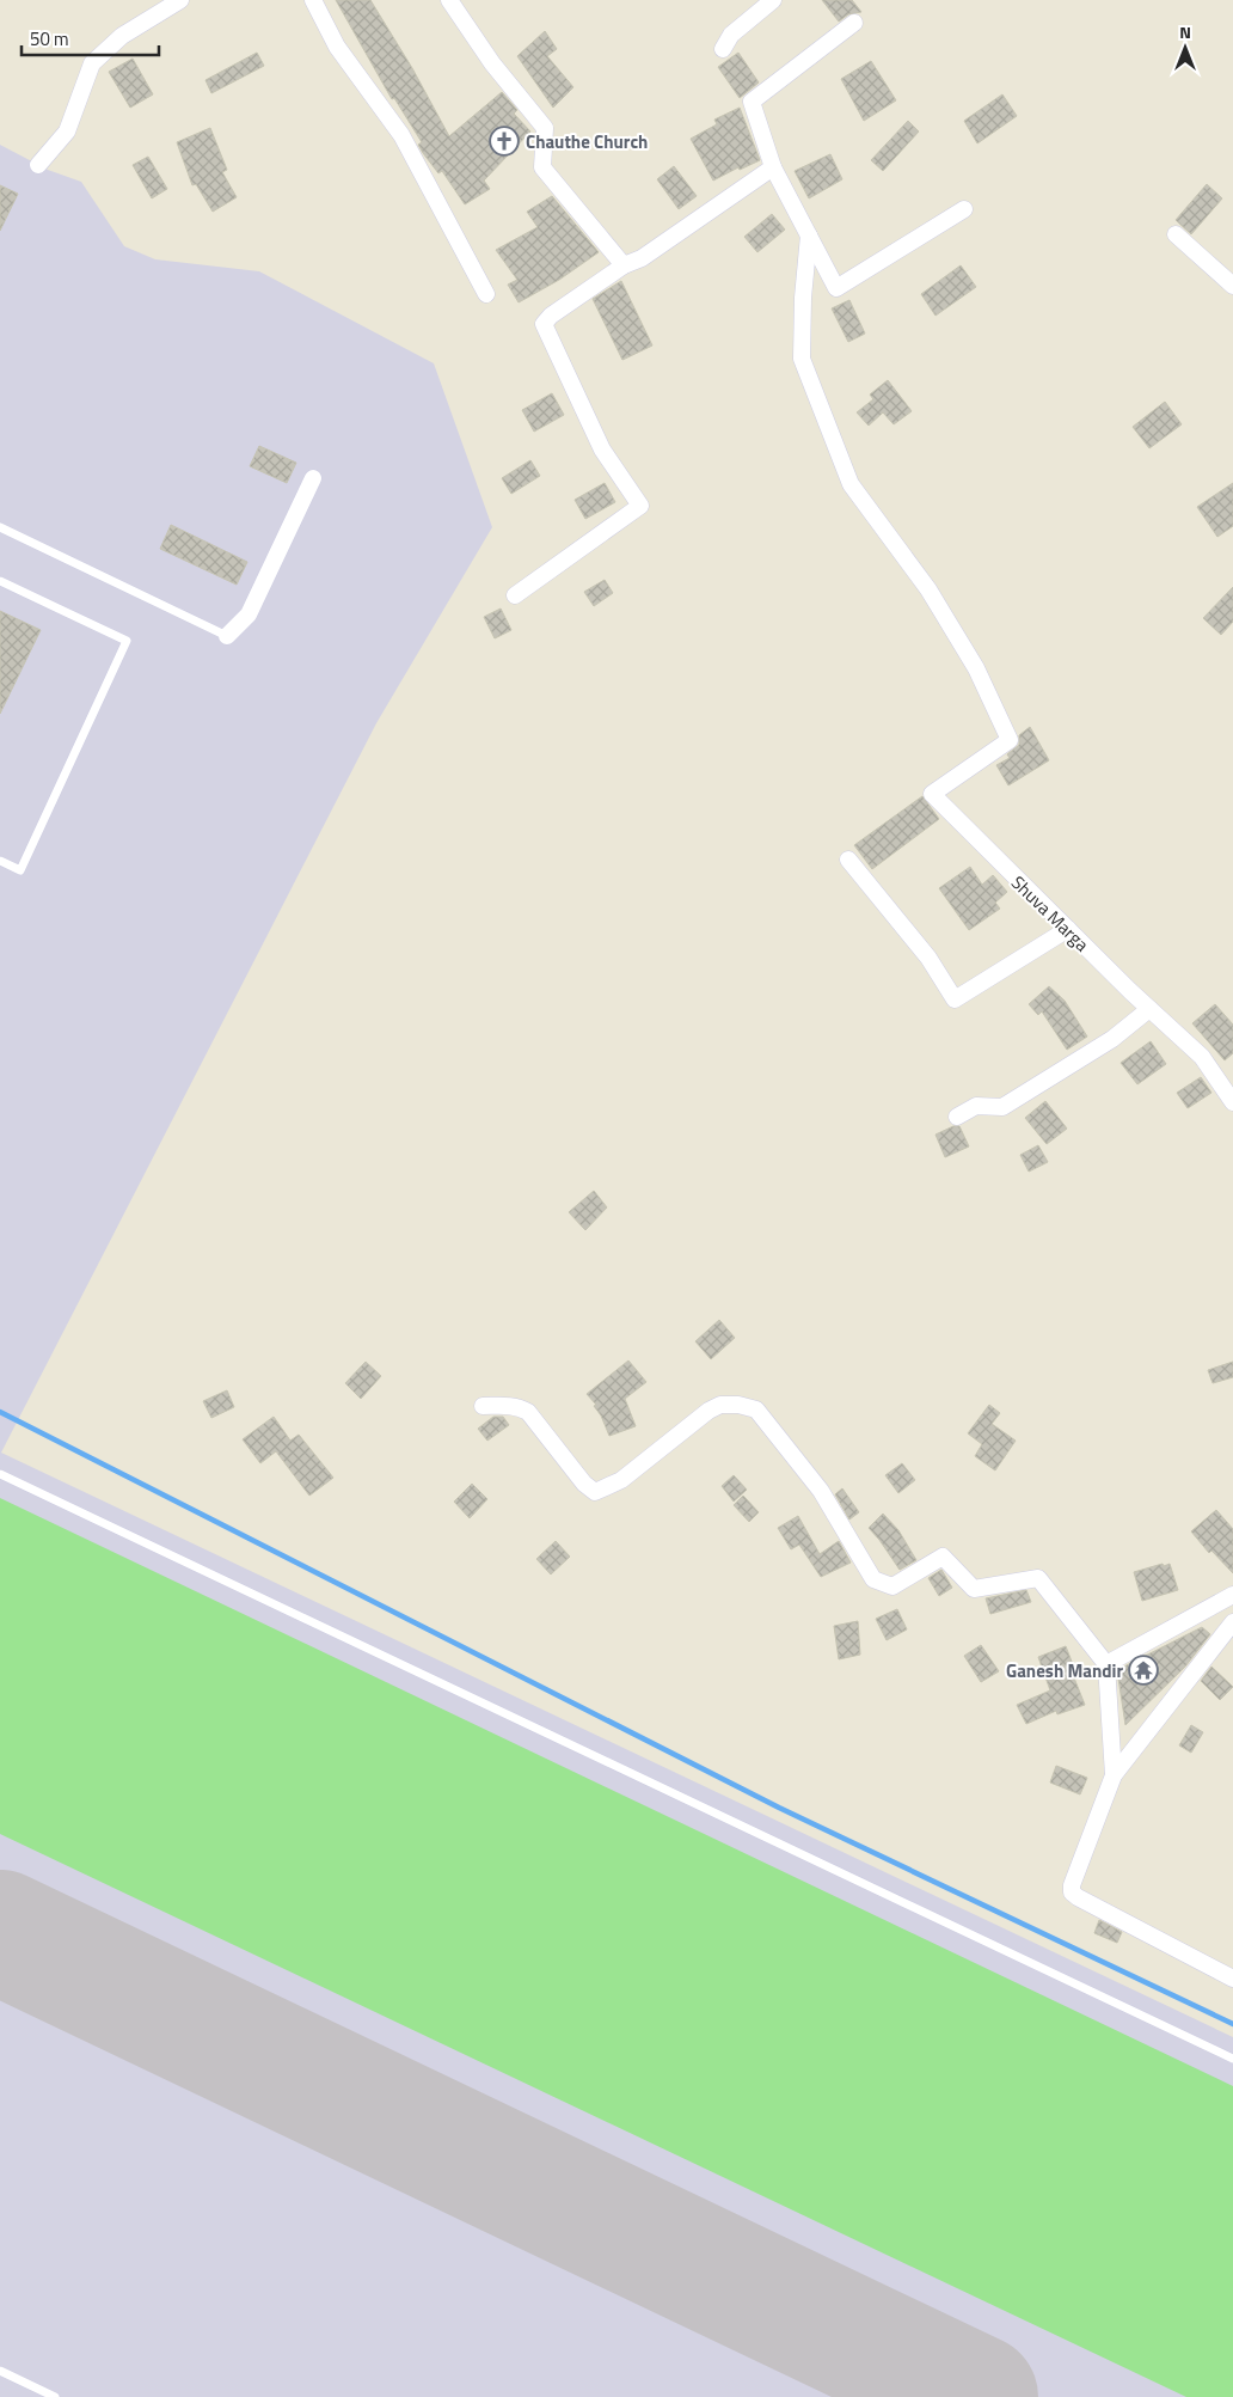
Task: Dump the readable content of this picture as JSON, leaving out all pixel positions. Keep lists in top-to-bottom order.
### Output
{
  "streets": {
    "street": ["Shuva Marga"]
  },
  "places": {
    "church": ["Chauthe Church"],
    "temple": ["Ganesh Mandir"]
  },
  "scale_bar": "50 m",
  "north": "top"
}
